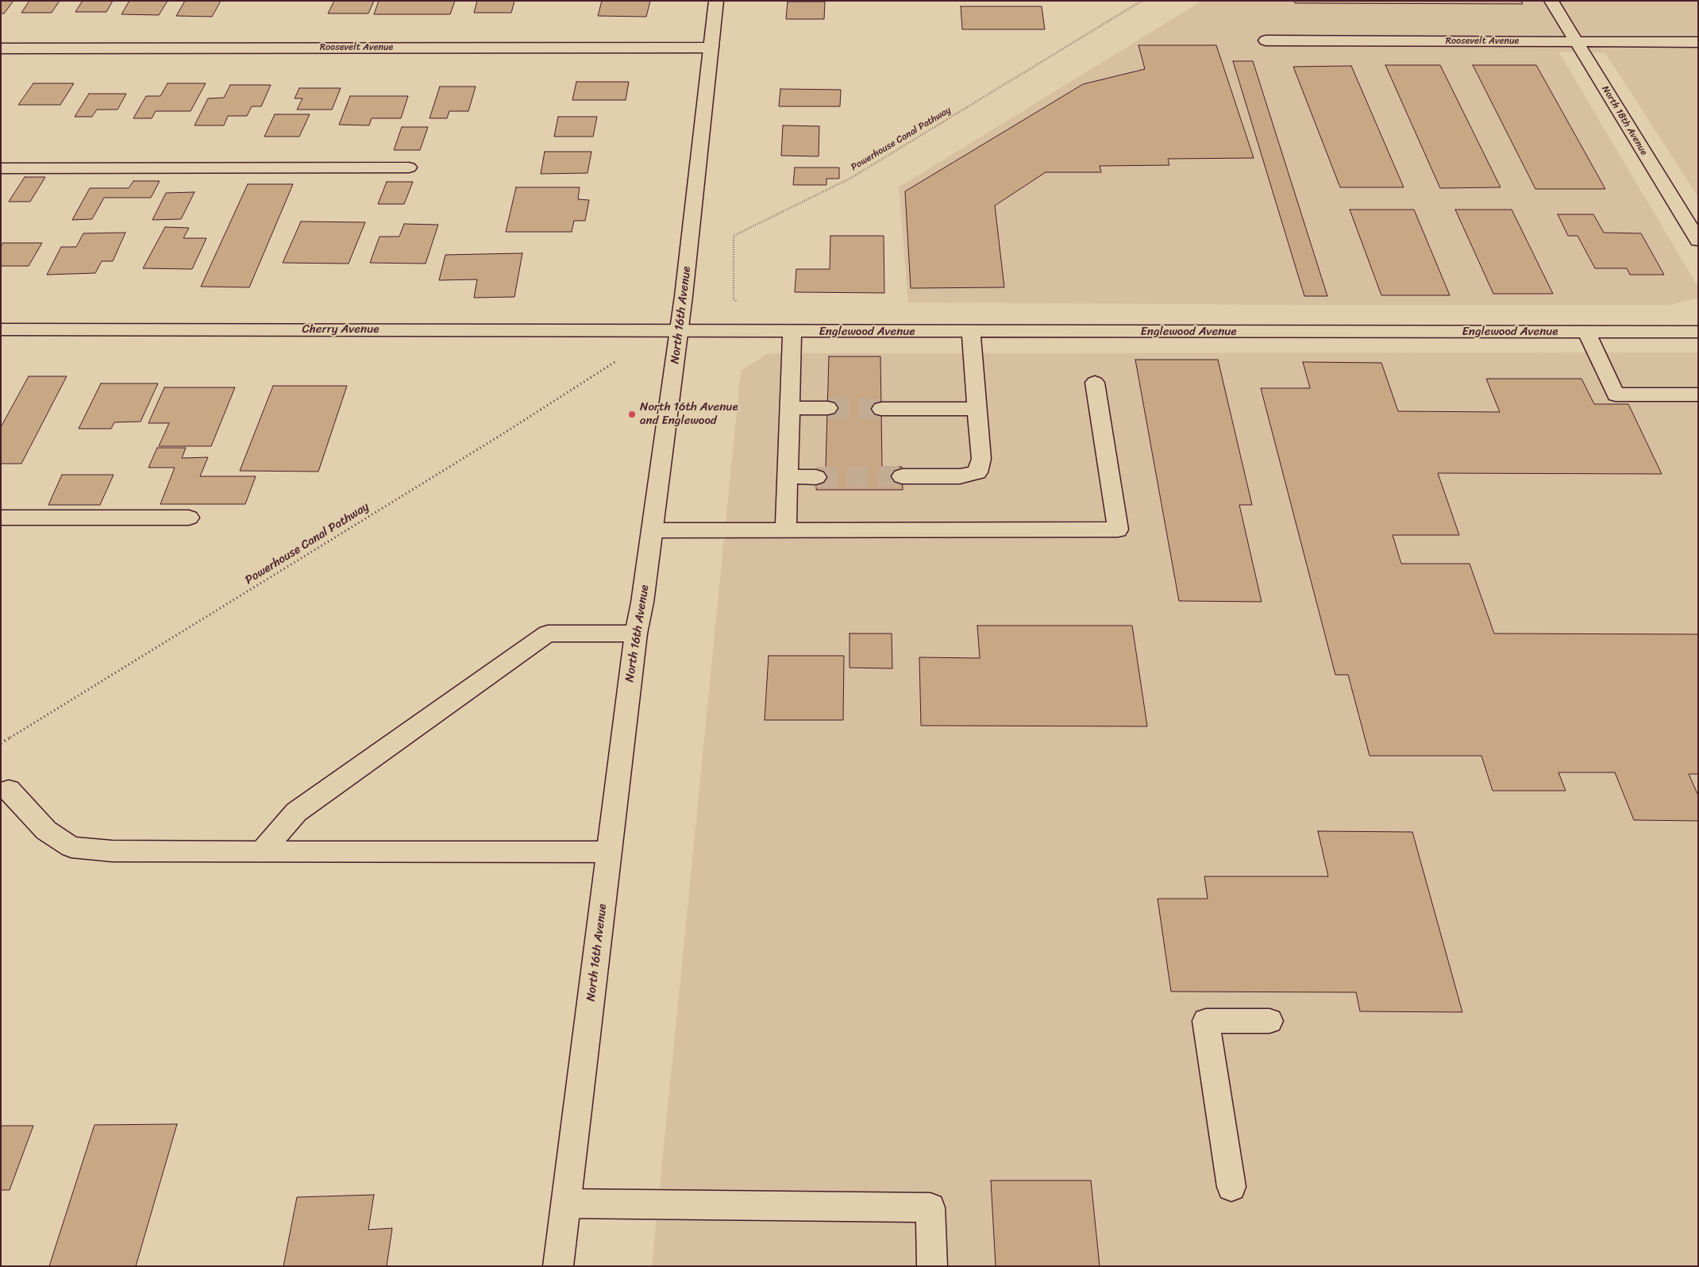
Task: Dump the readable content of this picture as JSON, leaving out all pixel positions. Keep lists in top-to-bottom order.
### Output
{
  "streets": {
    "street": [
      "Roosevelt Avenue",
      "North 18th Avenue",
      "North 16th Avenue",
      "Cherry Avenue",
      "Englewood Avenue"
    ],
    "path": ["Powerhouse Canal Pathway"]
  },
  "crossings": [
    ["Roosevelt Avenue", "North 18th Avenue"],
    ["Roosevelt Avenue", "North 16th Avenue"],
    ["North 16th Avenue", "Cherry Avenue"],
    ["North 16th Avenue", "Englewood Avenue"],
    ["Cherry Avenue", "Englewood Avenue"]
  ],
  "places": ["North 16th Avenue and Englewood"]
}
